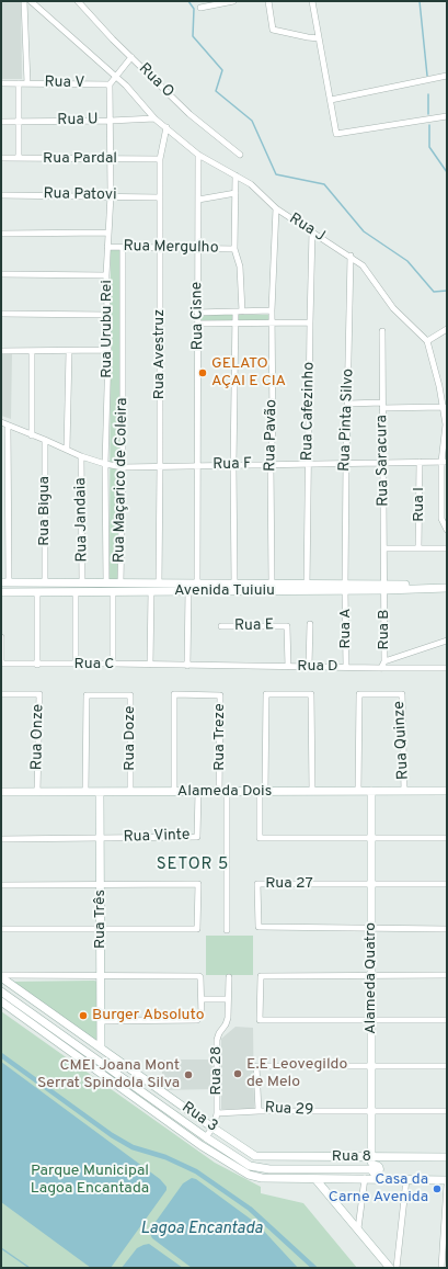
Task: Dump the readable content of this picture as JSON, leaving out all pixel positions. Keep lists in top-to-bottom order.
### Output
{
  "streets": {
    "main road": [
      "Avenida Tuiuiu",
      "Alameda Dois",
      "Rua Três",
      "Alameda Quatro",
      "Rua 3",
      "Rua 8"
    ],
    "street": [
      "Rua O",
      "Rua V",
      "Rua U",
      "Rua Pardal",
      "Rua Patovi",
      "Rua J",
      "Rua Mergulho",
      "Rua Cisne",
      "Rua Urubu Rei",
      "Rua Avestruz",
      "Rua Cafezinho",
      "Rua Pinta Silvo",
      "Rua Pavão",
      "Rua Saracura",
      "Rua F",
      "Rua Maçarico de Coleira",
      "Rua I",
      "Rua Bigua",
      "Rua Jandaia",
      "Rua E",
      "Rua A",
      "Rua B",
      "Rua C",
      "Rua D",
      "Rua Onze",
      "Rua Treze",
      "Rua Doze",
      "Rua Quinze",
      "Rua Vinte",
      "Rua 27",
      "Rua 28",
      "Rua 29"
    ]
  },
  "crossings": [
    ["Rua V", "Rua Urubu Rei"],
    ["Rua U", "Rua J"],
    ["Rua U", "Rua Urubu Rei"],
    ["Rua Pardal", "Rua Urubu Rei"],
    ["Rua Pardal", "Rua Avestruz"],
    ["Rua Patovi", "Rua Urubu Rei"],
    ["Rua Patovi", "Rua Avestruz"],
    ["Rua J", "Rua Cisne"],
    ["Rua J", "Rua Avestruz"],
    ["Rua J", "Rua Cafezinho"],
    ["Rua J", "Rua Pinta Silvo"],
    ["Rua J", "Rua Pavão"],
    ["Rua Mergulho", "Rua Cisne"],
    ["Rua Mergulho", "Rua Urubu Rei"],
    ["Rua Mergulho", "Rua Avestruz"],
    ["Rua Mergulho", "Rua Maçarico de Coleira"],
    ["Rua Cisne", "Rua F"],
    ["Rua Cisne", "Avenida Tuiuiu"],
    ["Rua Urubu Rei", "Rua F"],
    ["Rua Urubu Rei", "Avenida Tuiuiu"],
    ["Rua Avestruz", "Rua F"],
    ["Rua Avestruz", "Avenida Tuiuiu"],
    ["Rua Cafezinho", "Rua F"],
    ["Rua Cafezinho", "Avenida Tuiuiu"],
    ["Rua Pinta Silvo", "Rua F"],
    ["Rua Pinta Silvo", "Avenida Tuiuiu"],
    ["Rua Pinta Silvo", "Rua A"],
    ["Rua Pavão", "Rua F"],
    ["Rua Pavão", "Avenida Tuiuiu"],
    ["Rua Saracura", "Rua F"],
    ["Rua Saracura", "Avenida Tuiuiu"],
    ["Rua Saracura", "Rua B"],
    ["Rua F", "Rua Maçarico de Coleira"],
    ["Rua F", "Rua I"],
    ["Rua F", "Rua Bigua"],
    ["Rua F", "Rua Jandaia"],
    ["Rua Maçarico de Coleira", "Avenida Tuiuiu"],
    ["Rua Bigua", "Avenida Tuiuiu"],
    ["Rua Jandaia", "Avenida Tuiuiu"],
    ["Avenida Tuiuiu", "Rua A"],
    ["Avenida Tuiuiu", "Rua B"],
    ["Rua E", "Rua D"],
    ["Rua A", "Rua D"],
    ["Rua B", "Rua D"],
    ["Rua C", "Rua D"],
    ["Rua Onze", "Alameda Dois"],
    ["Rua Treze", "Alameda Dois"],
    ["Rua Doze", "Alameda Dois"],
    ["Rua Quinze", "Alameda Dois"],
    ["Alameda Dois", "Rua Vinte"],
    ["Alameda Dois", "Rua Três"],
    ["Alameda Dois", "Alameda Quatro"],
    ["Rua Vinte", "Rua Três"],
    ["Rua 27", "Alameda Quatro"],
    ["Rua Três", "Rua 3"],
    ["Alameda Quatro", "Rua 29"],
    ["Alameda Quatro", "Rua 8"],
    ["Rua 28", "Rua 3"],
    ["Rua 3", "Rua 8"]
  ],
  "districts": ["SETOR 5"],
  "water": ["Lagoa Encantada"],
  "parks": ["Parque Municipal Lagoa Encantada"],
  "places": [
    "GELATO AÇAI E CIA",
    "Burger Absoluto",
    "E.E Leovegildo de Melo",
    "CMEI Joana Mont Serrat Spindola Silva",
    "Casa da Carne Avenida"
  ]
}
